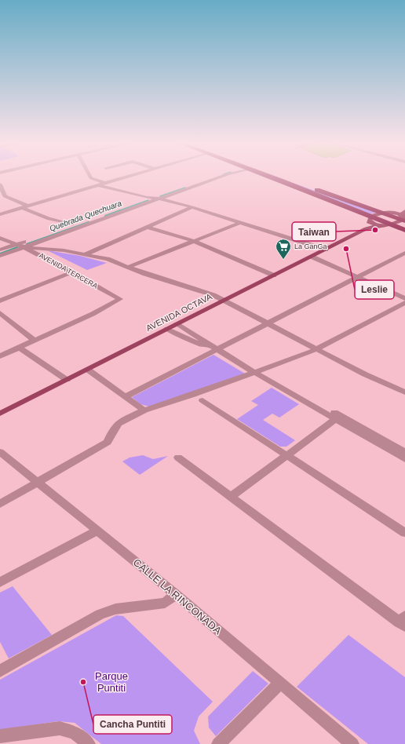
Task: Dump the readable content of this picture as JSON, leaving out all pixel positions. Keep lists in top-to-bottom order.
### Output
{
  "streets": {
    "main road": ["AVENIDA OCTAVA"],
    "street": ["AVENIDA TERCERA", "CALLE LA RINCONADA"]
  },
  "water": ["Quebrada Quechuara"],
  "parks": ["Parque Puntiti"],
  "places": {
    "other": ["Taiwan", "Leslie", "Cancha Puntiti"],
    "supermarket": ["La GanGa"]
  }
}
